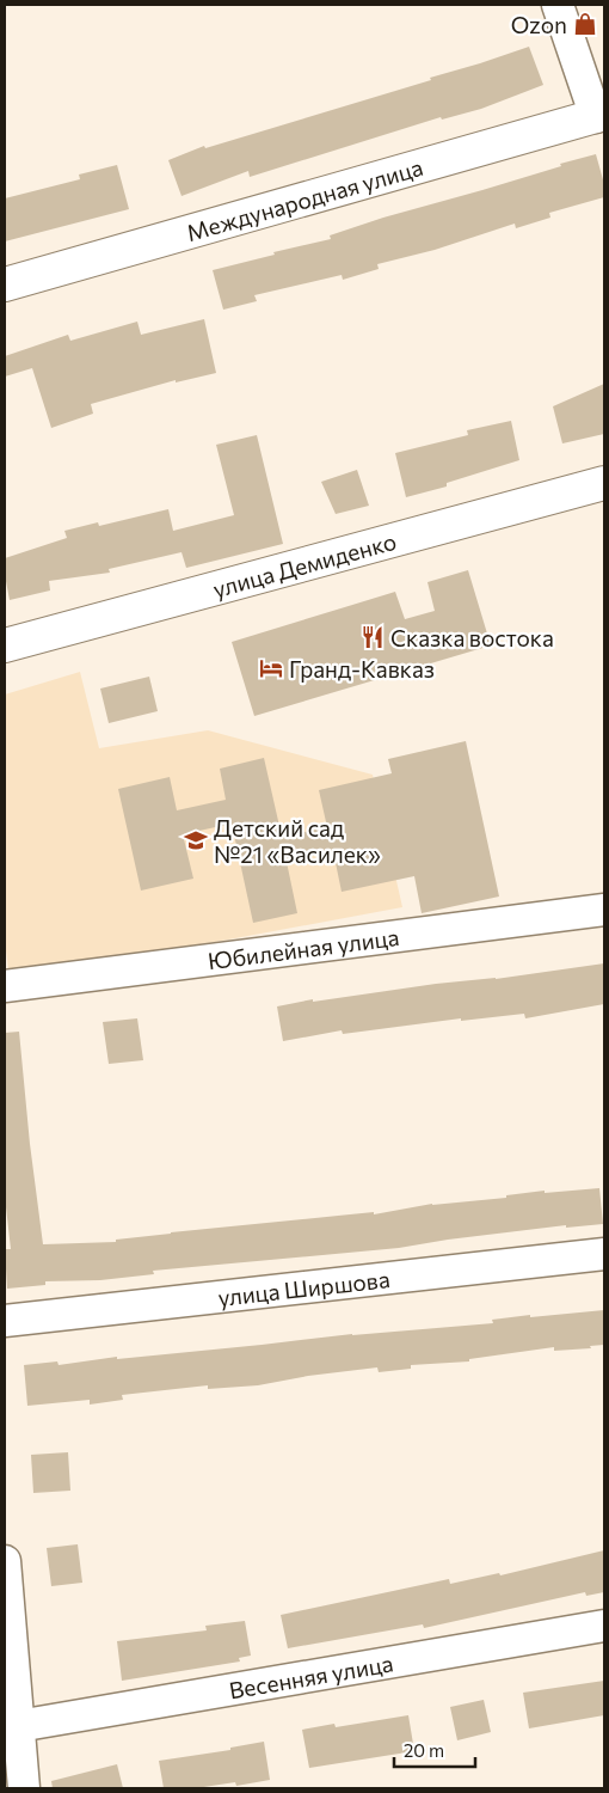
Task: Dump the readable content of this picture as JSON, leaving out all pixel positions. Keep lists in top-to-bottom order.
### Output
{
  "streets": {
    "main road": ["Международная улица", "улица Демиденко"],
    "street": ["Юбилейная улица", "улица Ширшова", "Весенняя улица"]
  },
  "places": {
    "shop": ["Ozon"],
    "restaurant": ["Сказка востока"],
    "hotel": ["Гранд-Кавказ"],
    "school or university": ["Детский сад №21 «Василек»"]
  },
  "scale_bar": "20 m"
}
